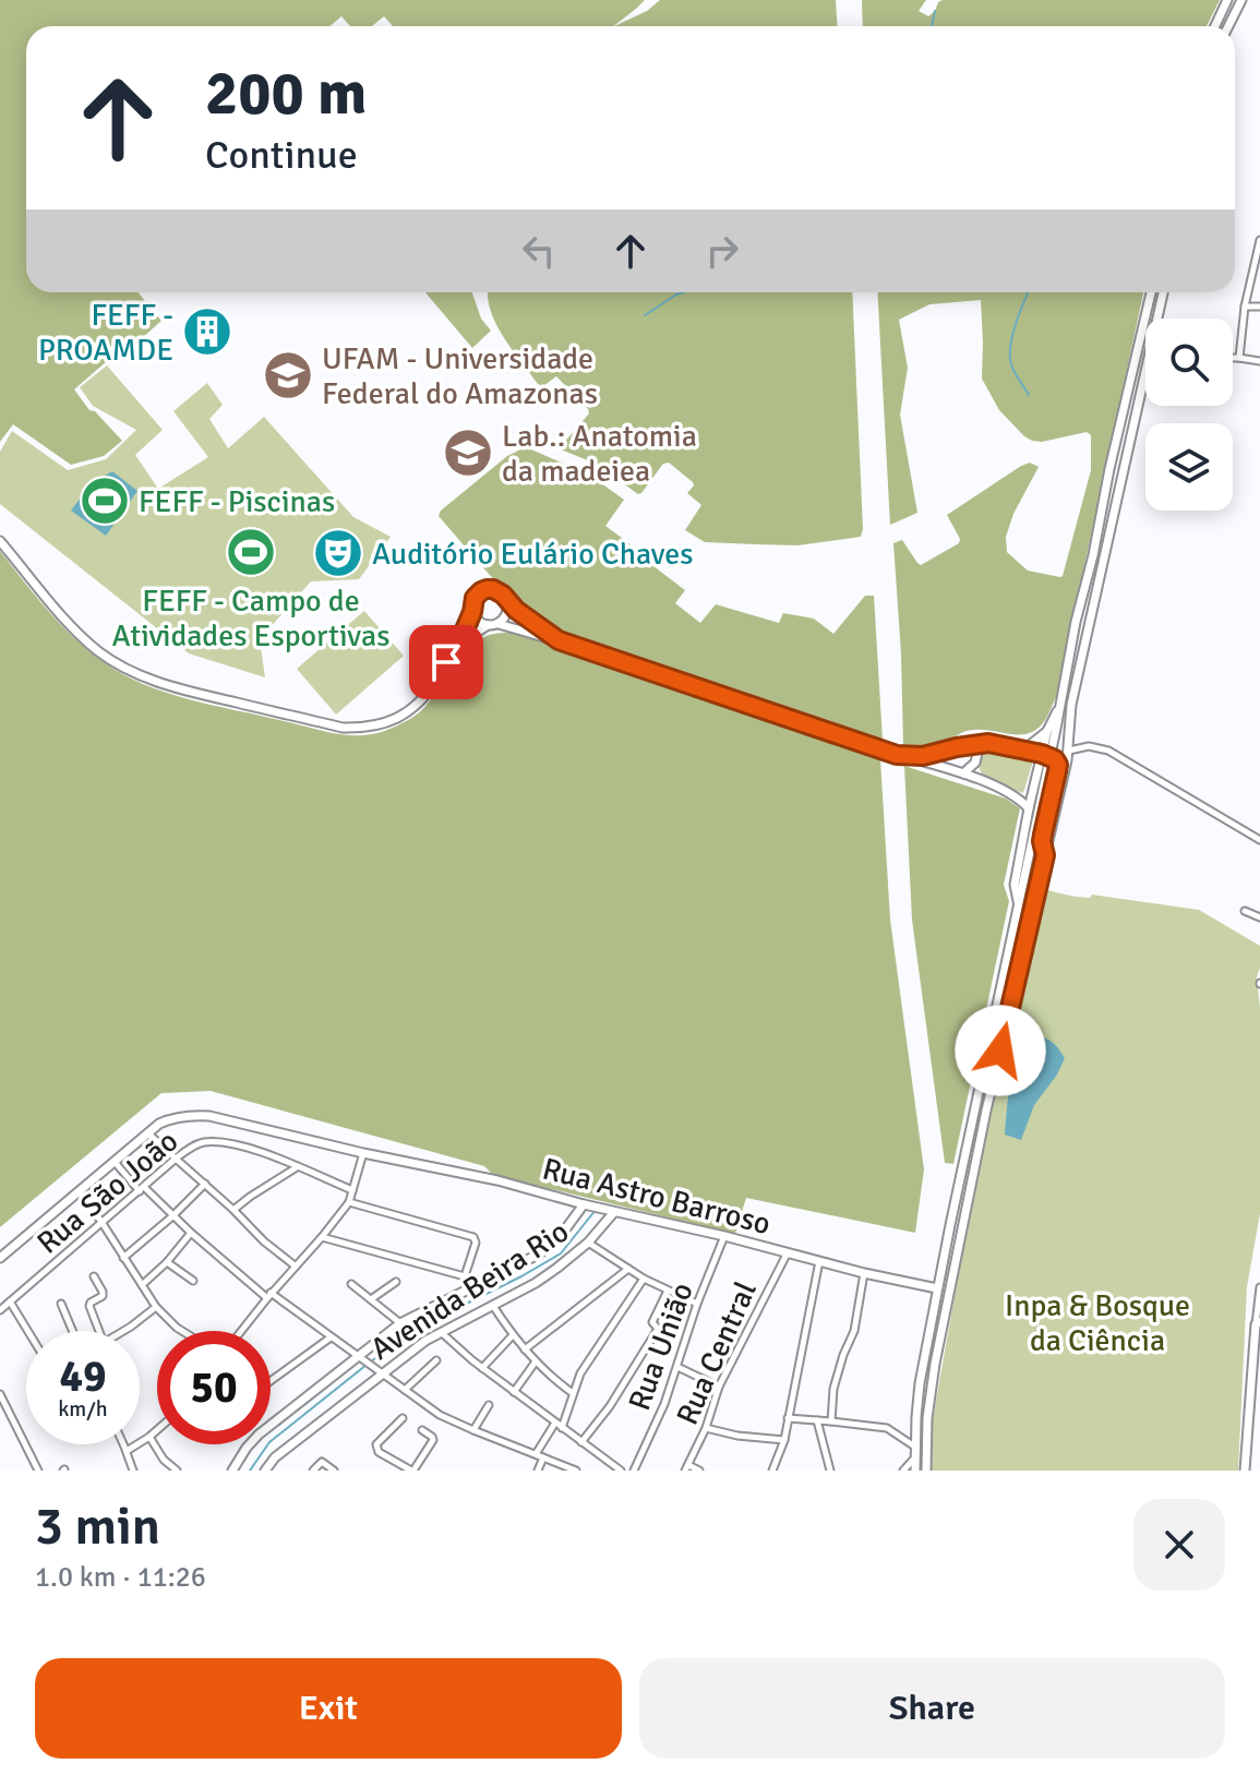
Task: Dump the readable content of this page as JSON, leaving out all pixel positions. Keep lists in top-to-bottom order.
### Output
{
  "streets": {
    "street": [
      "Rua São João",
      "Rua Astro Barroso",
      "Avenida Beira Rio",
      "Rua União",
      "Rua Central"
    ]
  },
  "crossings": [
    ["Rua Astro Barroso", "Avenida Beira Rio"],
    ["Rua Astro Barroso", "Rua União"],
    ["Rua Astro Barroso", "Rua Central"]
  ],
  "parks": ["Inpa & Bosque da Ciência"],
  "places": {
    "building": ["FEFF - PROAMDE"],
    "school or university": ["UFAM - Universidade Federal do Amazonas", "Lab.: Anatomia da madeiea"],
    "sports": ["FEFF - Piscinas", "FEFF - Campo de Atividades Esportivas"],
    "theatre": ["Auditório Eulário Chaves"]
  },
  "page": {
    "turn": ["200 m", "Continue"],
    "speed": "49 km/h",
    "limit": "50",
    "heading": ["3 min", "1.0 km · 11:26"],
    "buttons": ["Exit", "Share"]
  }
}
